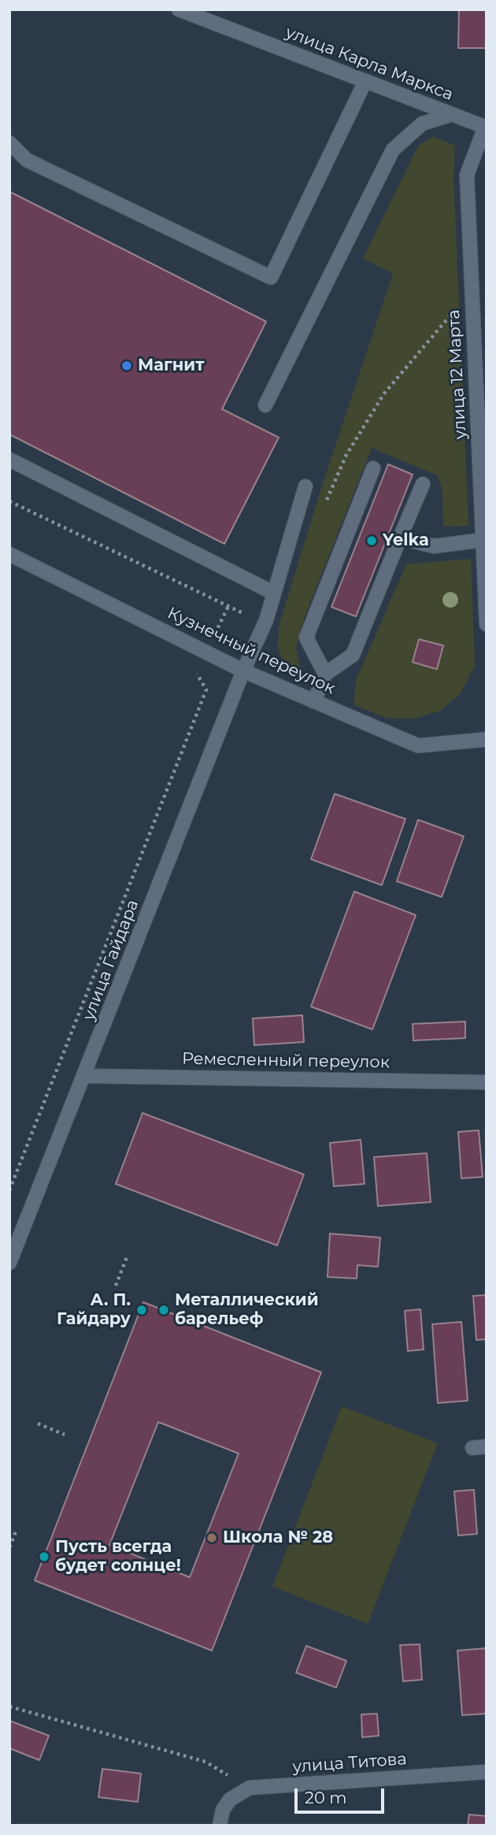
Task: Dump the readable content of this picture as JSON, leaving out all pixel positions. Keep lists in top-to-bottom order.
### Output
{
  "streets": {
    "street": [
      "улица Карла Маркса",
      "улица 12 Марта",
      "Кузнечный переулок",
      "улица Гайдара",
      "Ремесленный переулок",
      "улица Титова"
    ]
  },
  "crossings": [
    ["улица Карла Маркса", "улица 12 Марта"],
    ["Кузнечный переулок", "улица Гайдара"],
    ["улица Гайдара", "Ремесленный переулок"]
  ],
  "places": [
    "Магнит",
    "Yelka",
    "А. П. Гайдару",
    "Металлический барельеф",
    "Школа № 28",
    "Пусть всегда будет солнце!"
  ],
  "scale_bar": "20 m"
}
